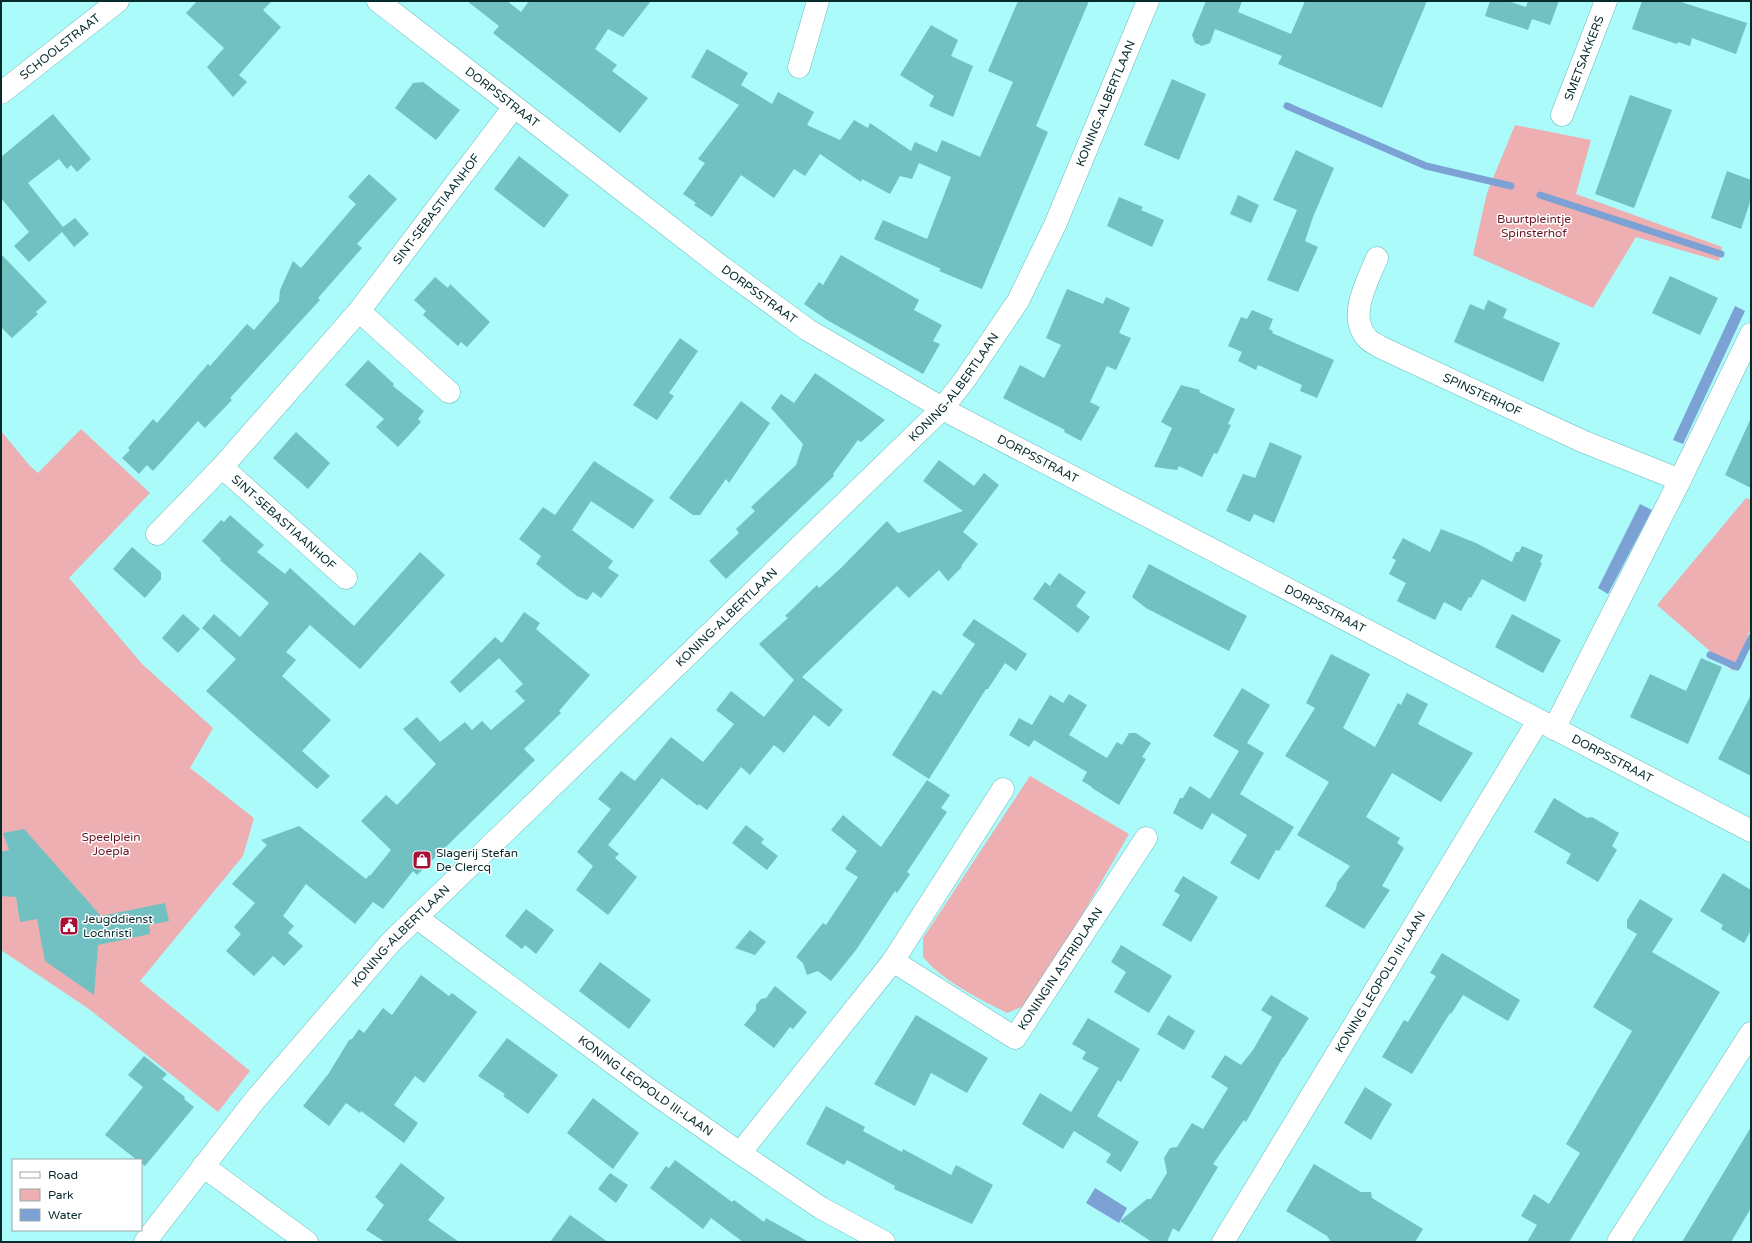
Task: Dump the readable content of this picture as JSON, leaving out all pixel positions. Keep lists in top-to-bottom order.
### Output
{
  "streets": {
    "street": [
      "SCHOOLSTRAAT",
      "SMETSAKKERS",
      "DORPSSTRAAT",
      "KONING-ALBERTLAAN",
      "SINT-SEBASTIAANHOF",
      "SPINSTERHOF",
      "KONINGIN ASTRIDLAAN",
      "KONING LEOPOLD III-LAAN"
    ]
  },
  "crossings": [
    ["DORPSSTRAAT", "KONING-ALBERTLAAN"],
    ["DORPSSTRAAT", "SINT-SEBASTIAANHOF"],
    ["DORPSSTRAAT", "KONING LEOPOLD III-LAAN"],
    ["KONING-ALBERTLAAN", "KONING LEOPOLD III-LAAN"]
  ],
  "parks": ["Buurtpleintje Spinsterhof", "Speelplein Joepla"],
  "places": {
    "shop": ["Slagerij Stefan De Clercq"],
    "public building": ["Jeugddienst Lochristi"]
  },
  "legend": ["Road", "Park", "Water"]
}
